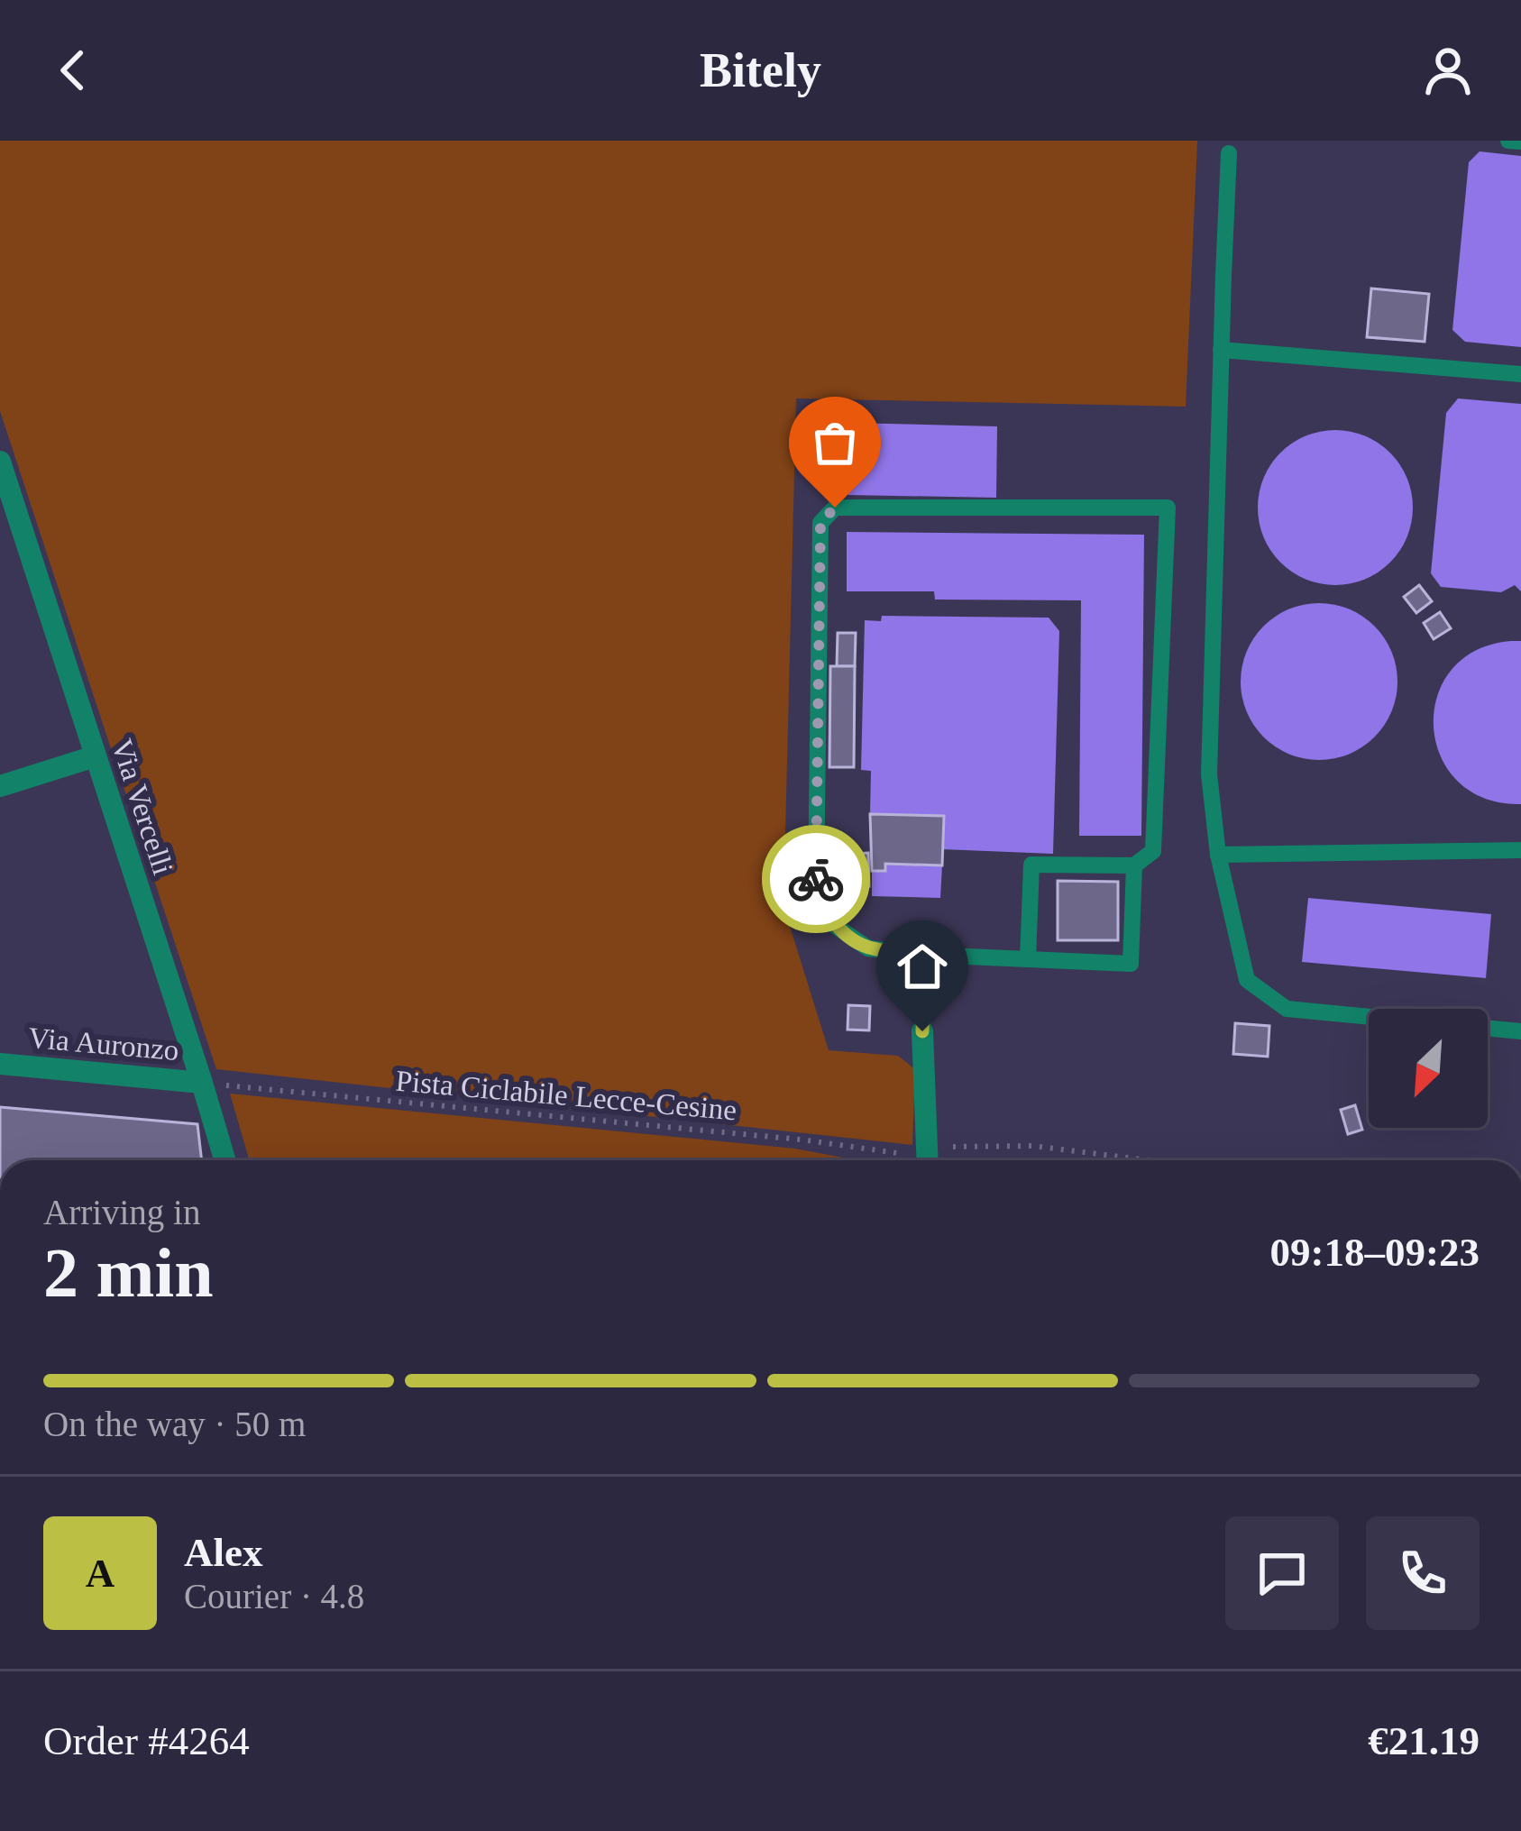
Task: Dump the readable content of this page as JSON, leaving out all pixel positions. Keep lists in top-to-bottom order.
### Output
{
  "streets": {
    "street": ["Via Vercelli", "Via Auronzo"],
    "path": ["Pista Ciclabile Lecce-Cesine"]
  },
  "crossings": [
    ["Via Vercelli", "Via Auronzo"],
    ["Via Vercelli", "Pista Ciclabile Lecce-Cesine"],
    ["Via Auronzo", "Pista Ciclabile Lecce-Cesine"]
  ],
  "north": "bottom left",
  "page": {
    "header": "Bitely",
    "heading": ["2 min", "Arriving in", "09:18–09:23"],
    "panel": [
      "Alex",
      "Courier · 4.8",
      "Order #4264",
      "€21.19"
    ],
    "bar": "On the way · 50 m",
    "round": "A"
  }
}
